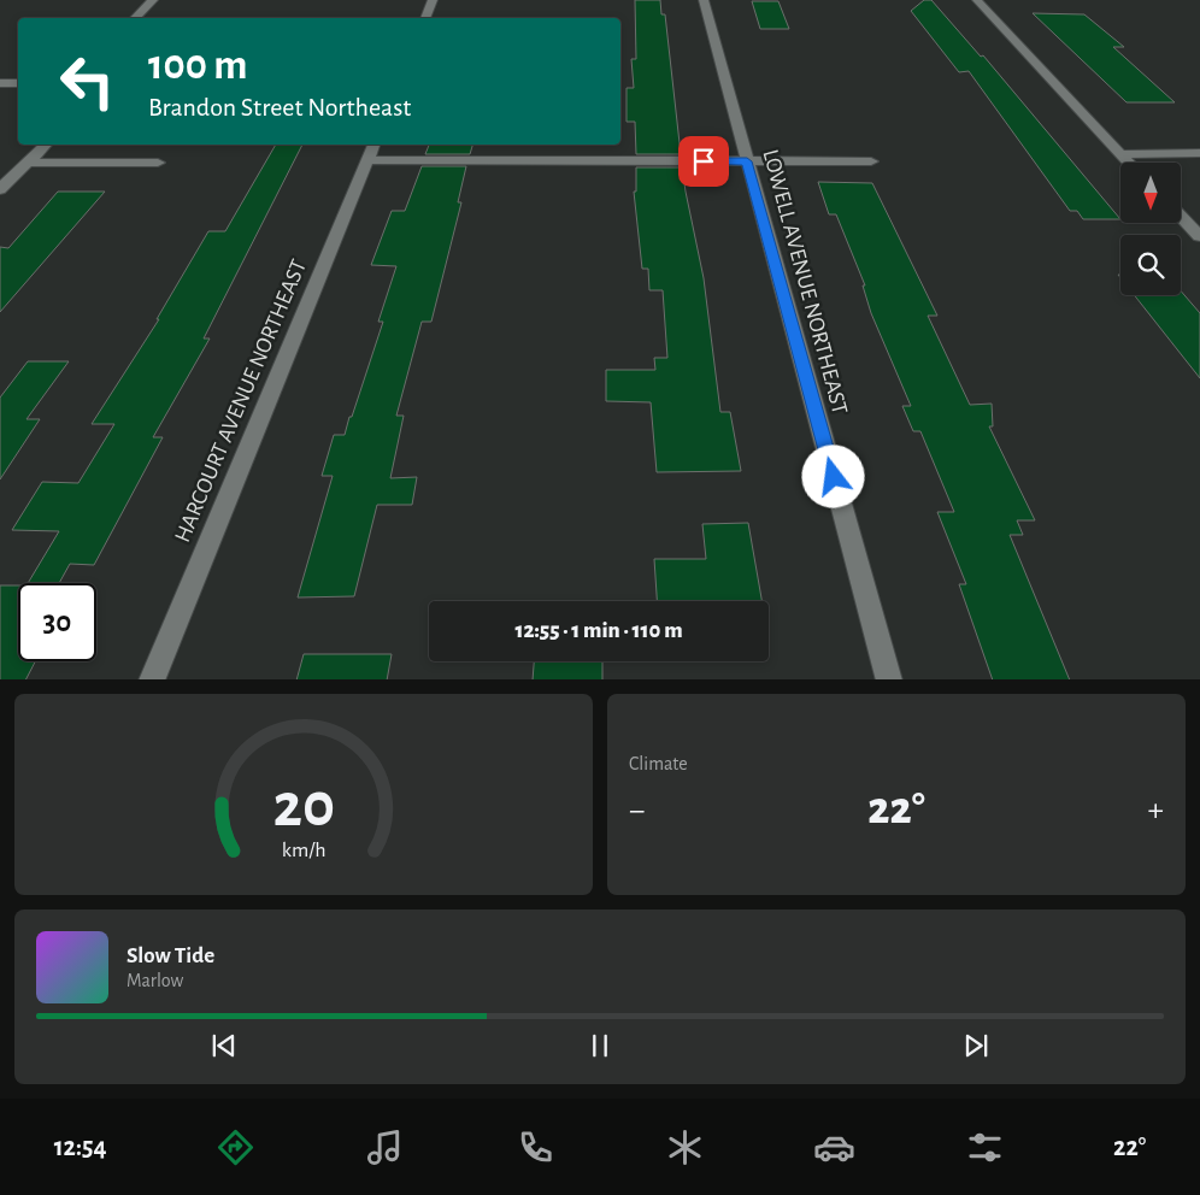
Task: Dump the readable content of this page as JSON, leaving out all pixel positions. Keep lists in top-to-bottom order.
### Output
{
  "streets": {
    "street": ["LOWELL AVENUE NORTHEAST", "HARCOURT AVENUE NORTHEAST"]
  },
  "north": "bottom",
  "page": {
    "turn": ["100 m", "Brandon Street Northeast"],
    "limit": "30",
    "trip": "12:55 · 1 min · 110 m",
    "tile": "Climate",
    "heat": ["−", "22°", "+"],
    "song": ["Slow Tide", "Marlow"],
    "tabs": ["12:54", "22°"],
    "gauge": ["20", "km/h"]
  }
}
